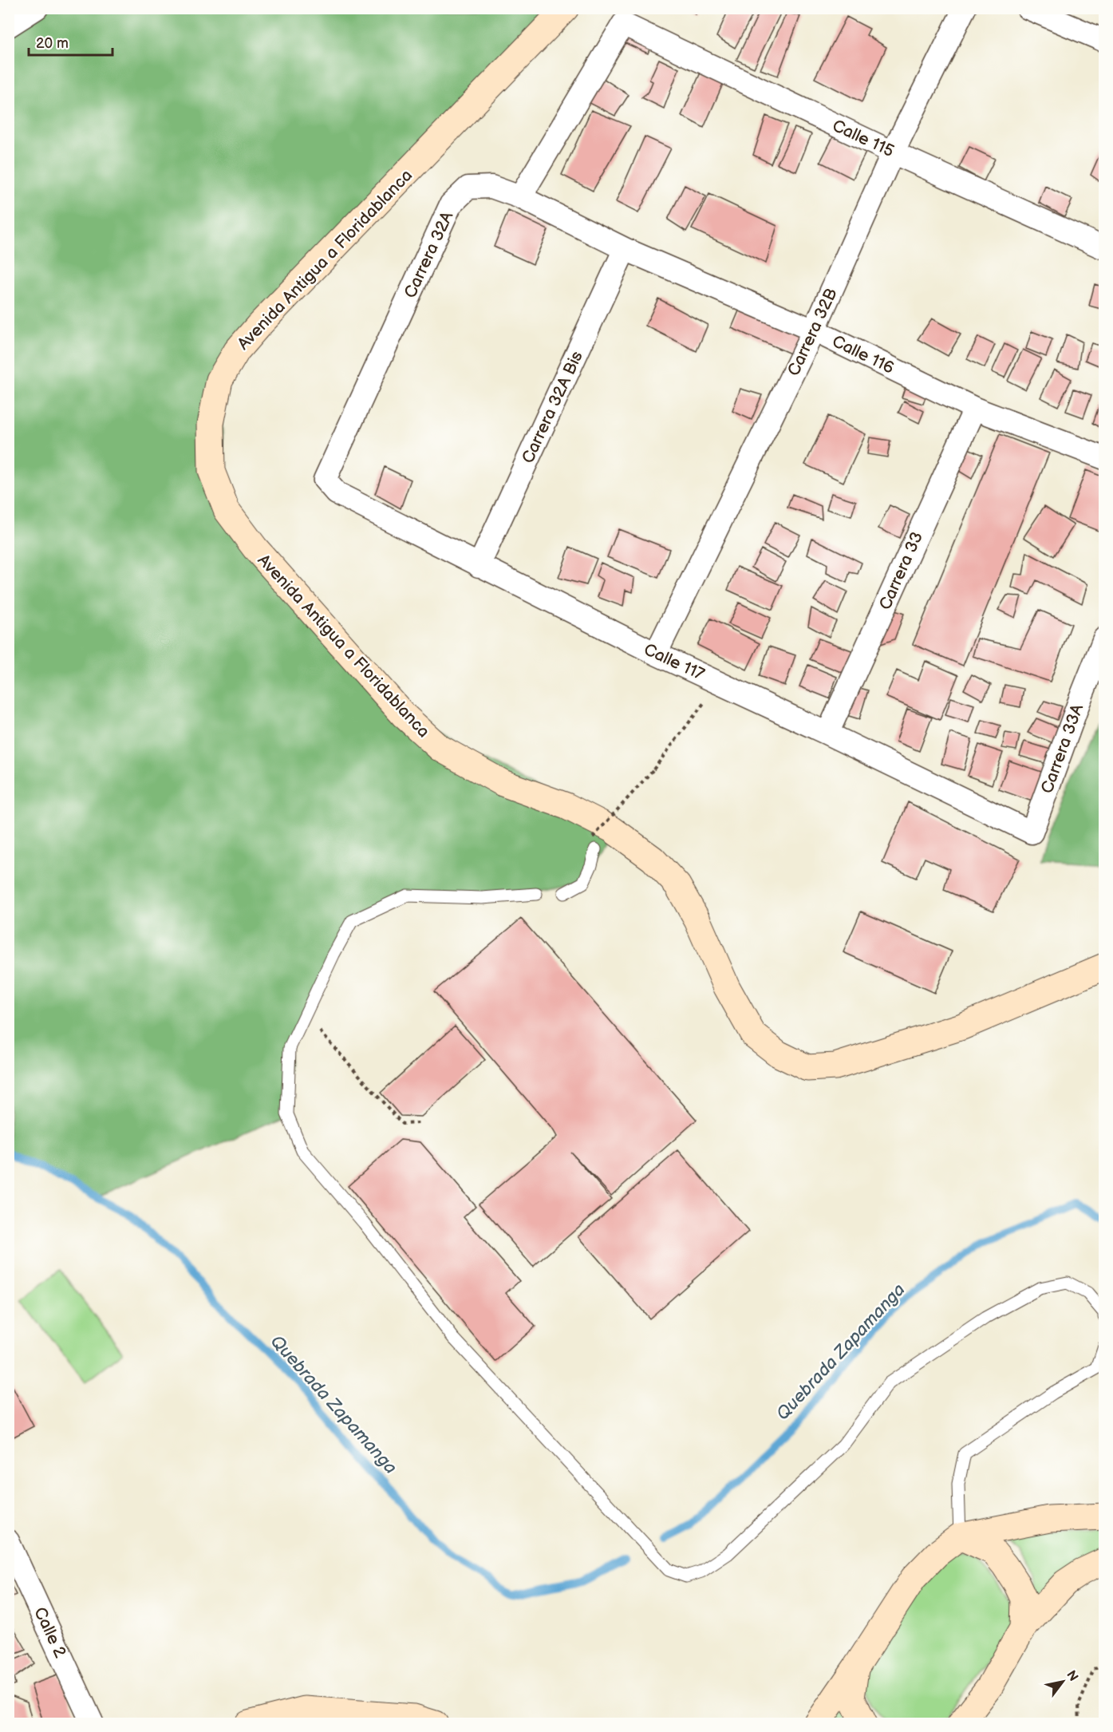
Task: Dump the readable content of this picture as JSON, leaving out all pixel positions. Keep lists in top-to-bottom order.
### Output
{
  "streets": {
    "street": [
      "Calle 115",
      "Carrera 32A",
      "Avenida Antigua a Floridablanca",
      "Carrera 32B",
      "Calle 116",
      "Carrera 32A Bis",
      "Carrera 33",
      "Calle 117",
      "Carrera 33A",
      "Calle 2"
    ]
  },
  "crossings": [
    ["Calle 115", "Carrera 32A"],
    ["Calle 115", "Carrera 32B"],
    ["Calle 115", "Calle 116"],
    ["Carrera 32A", "Calle 116"],
    ["Carrera 32A", "Calle 117"],
    ["Carrera 32B", "Calle 116"],
    ["Carrera 32B", "Calle 117"],
    ["Calle 116", "Carrera 32A Bis"],
    ["Calle 116", "Carrera 33"],
    ["Carrera 32A Bis", "Calle 117"],
    ["Carrera 33", "Calle 117"],
    ["Calle 117", "Carrera 33A"]
  ],
  "water": ["Quebrada Zapamanga"],
  "scale_bar": "20 m",
  "north": "top right"
}
